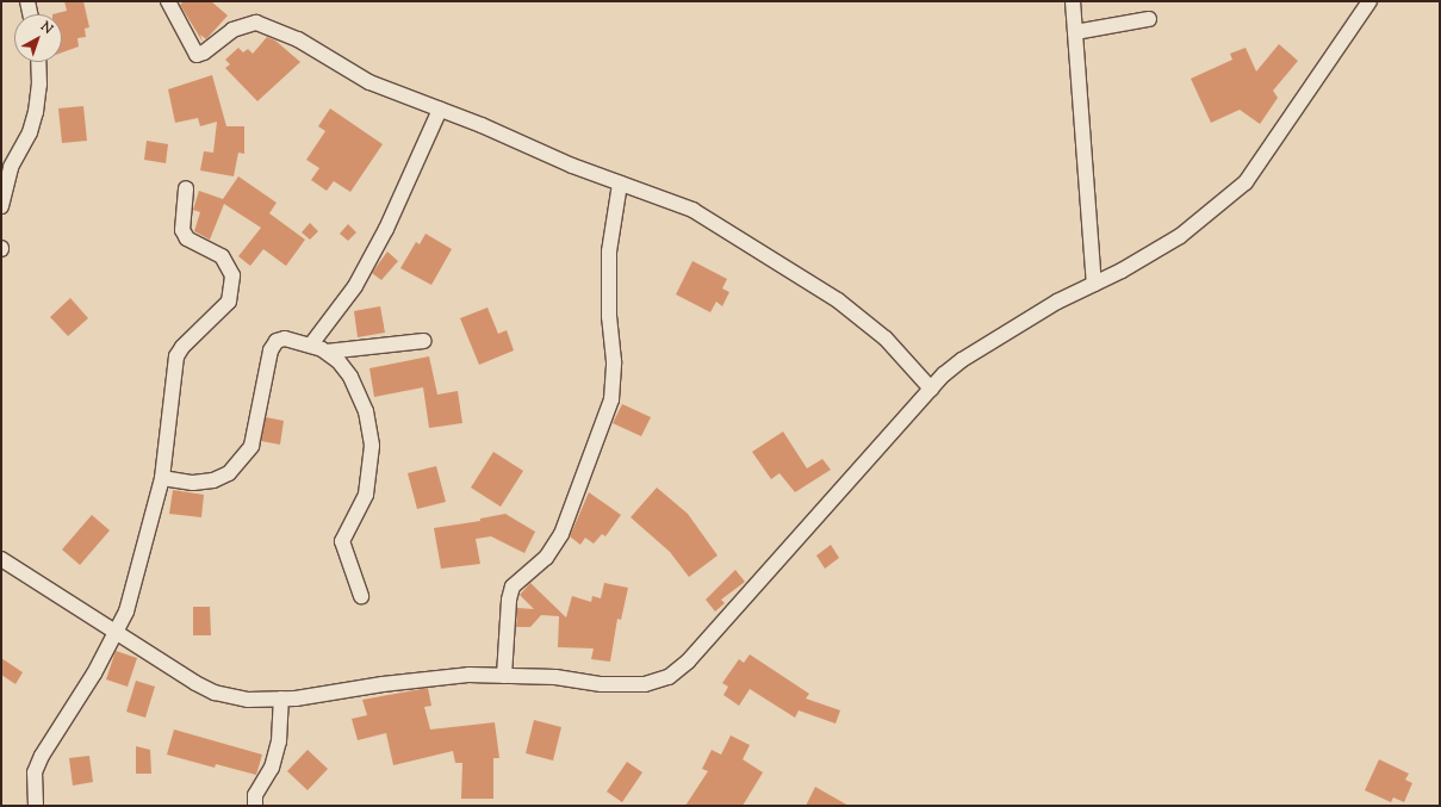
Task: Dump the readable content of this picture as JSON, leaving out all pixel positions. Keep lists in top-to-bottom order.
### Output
{
  "north": "top right"
}
